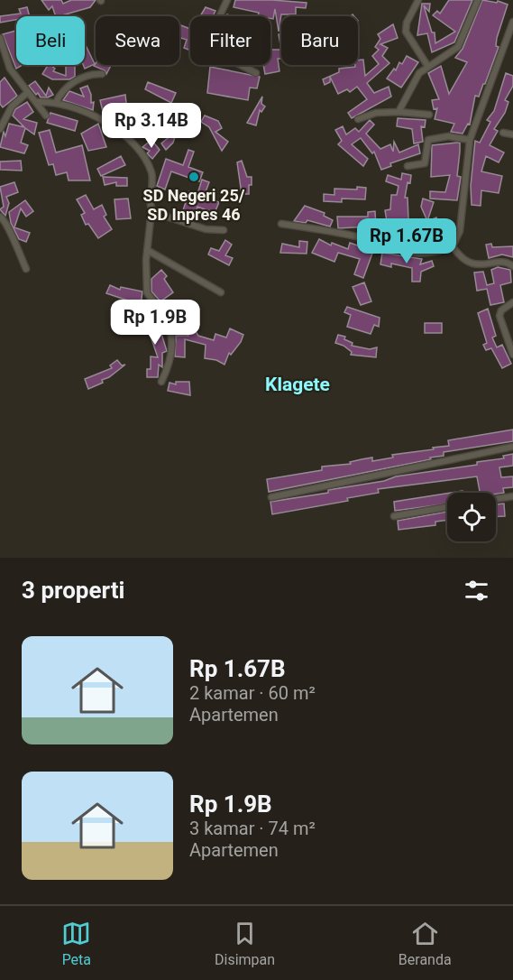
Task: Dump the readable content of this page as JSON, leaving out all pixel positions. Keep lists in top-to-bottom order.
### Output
{
  "districts": ["Klagete"],
  "places": ["SD Negeri 25/ SD Inpres 46"],
  "page": {
    "chip": [
      "Beli",
      "Sewa",
      "Filter",
      "Baru"
    ],
    "price": ["Rp 3.14B", "Rp 1.67B", "Rp 1.9B"],
    "heading": "3 properti",
    "list": [
      {
        "name": "Rp 1.67B",
        "note": "2 kamar · 60 m² · Apartemen"
      },
      {
        "name": "Rp 1.9B",
        "note": "3 kamar · 74 m² · Apartemen"
      }
    ],
    "tabs": ["Peta", "Disimpan", "Beranda"]
  }
}
